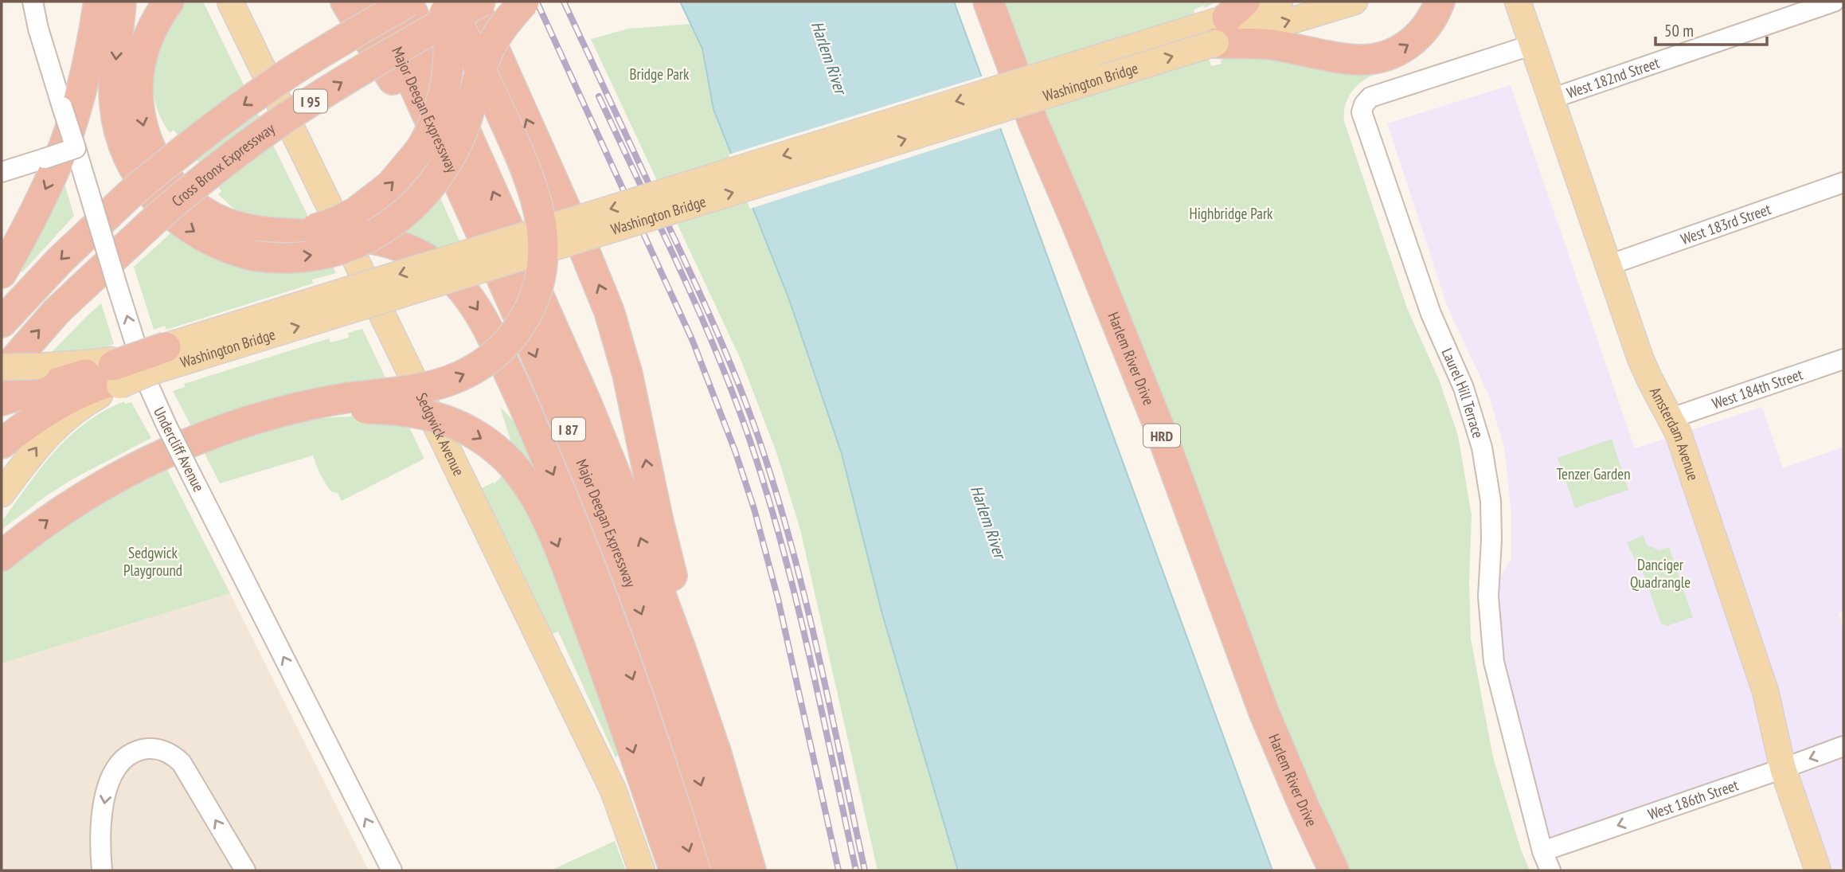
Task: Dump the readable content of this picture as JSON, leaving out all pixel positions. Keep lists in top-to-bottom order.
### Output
{
  "streets": {
    "highway": [
      "I 95",
      "Major Deegan Expressway",
      "Cross Bronx Expressway",
      "Harlem River Drive",
      "I 87",
      "HRD"
    ],
    "main road": ["Washington Bridge", "Sedgwick Avenue", "Amsterdam Avenue"],
    "street": [
      "West 182nd Street",
      "West 183rd Street",
      "West 184th Street",
      "Laurel Hill Terrace",
      "Undercliff Avenue",
      "West 186th Street"
    ]
  },
  "crossings": [
    ["West 182nd Street", "Amsterdam Avenue"],
    ["I 95", "Major Deegan Expressway"],
    ["West 183rd Street", "Amsterdam Avenue"],
    ["West 184th Street", "Amsterdam Avenue"],
    ["Laurel Hill Terrace", "Amsterdam Avenue"],
    ["Laurel Hill Terrace", "West 186th Street"],
    ["Amsterdam Avenue", "West 186th Street"]
  ],
  "one_way": ["Undercliff Avenue", "West 186th Street"],
  "water": ["Harlem River"],
  "parks": [
    "Bridge Park",
    "Highbridge Park",
    "Tenzer Garden",
    "Sedgwick Playground",
    "Danciger Quadrangle"
  ],
  "scale_bar": "50 m"
}
